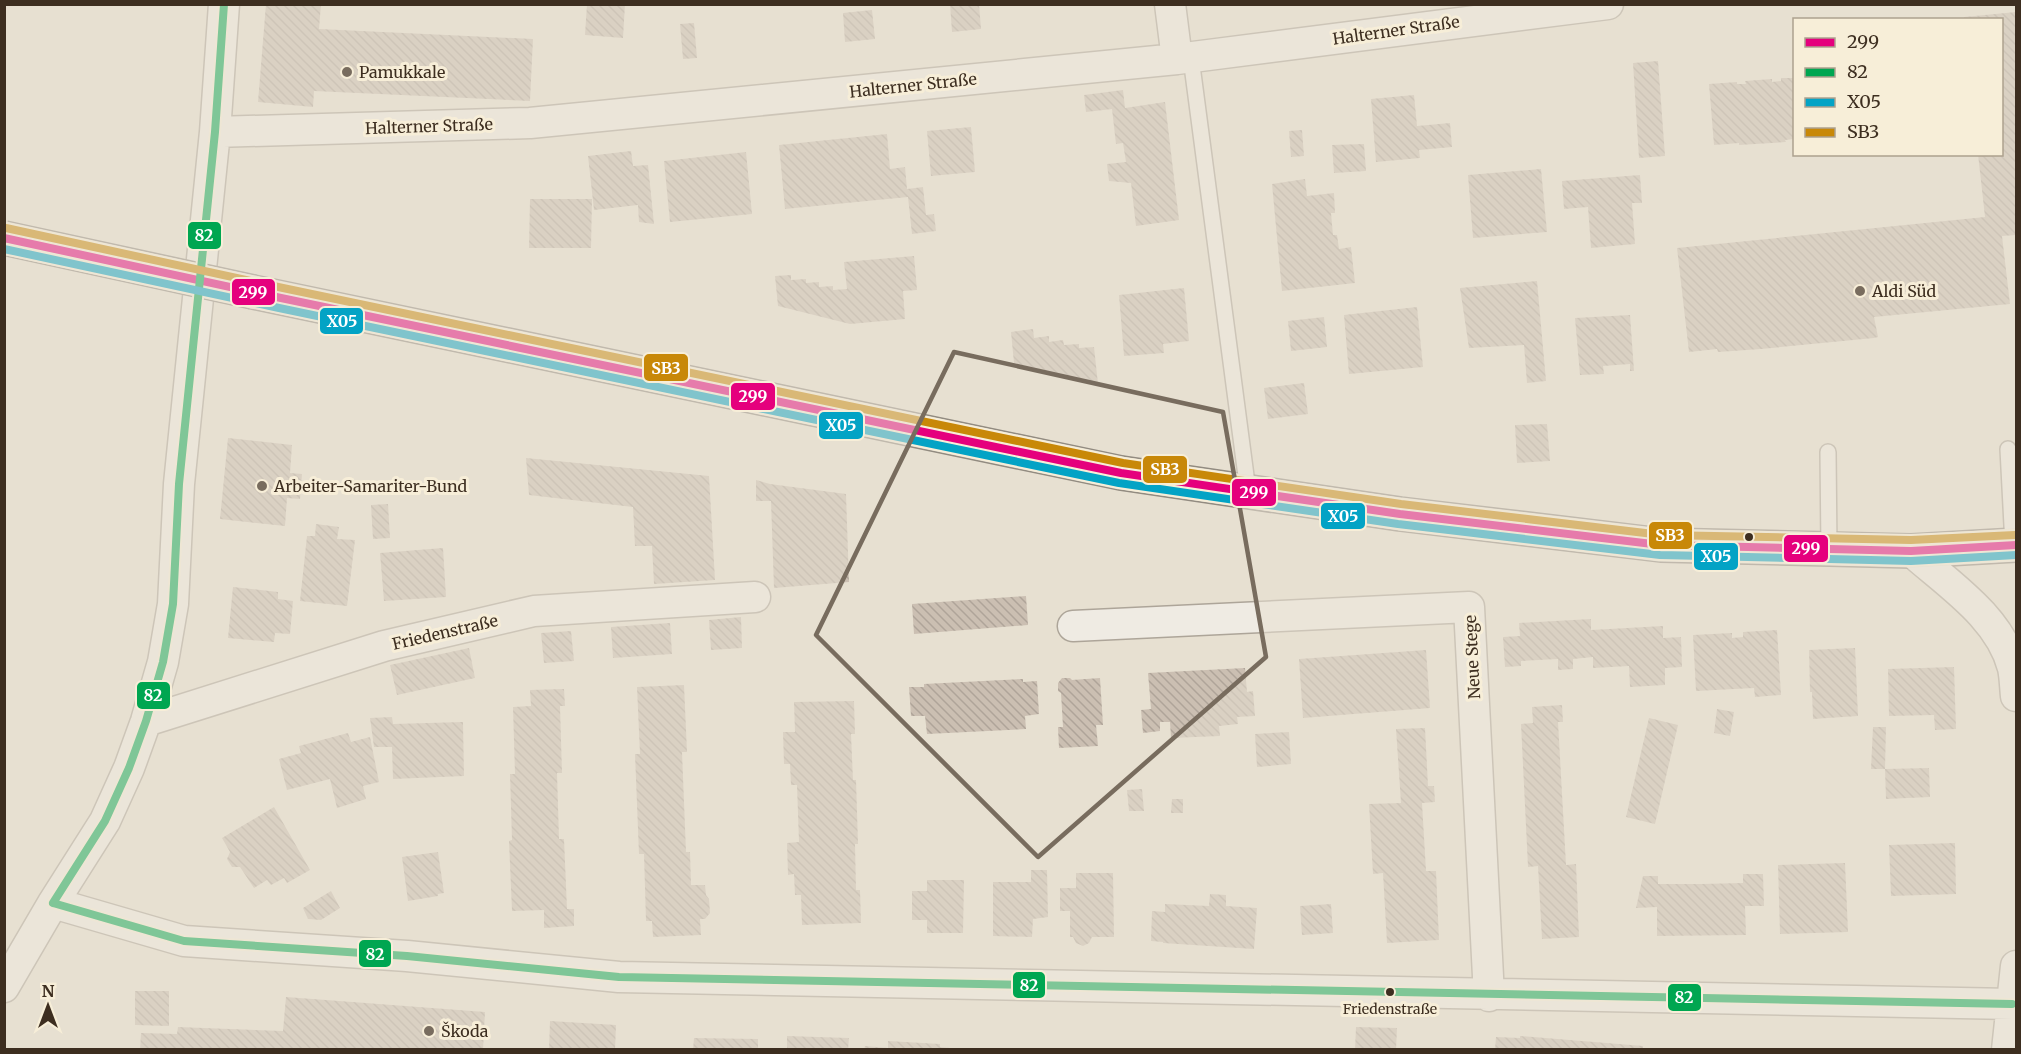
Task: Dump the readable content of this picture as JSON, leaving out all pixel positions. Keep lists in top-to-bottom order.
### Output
{
  "streets": {
    "street": ["Halterner Straße", "Friedenstraße", "Neue Stege"]
  },
  "places": [
    "Pamukkale",
    "Aldi Süd",
    "Arbeiter-Samariter-Bund",
    "Friedenstraße",
    "Škoda"
  ],
  "lines": [
    "transit line 82",
    "transit line SB3",
    "transit line 299",
    "transit line X05"
  ],
  "legend": [
    "299",
    "82",
    "X05",
    "SB3"
  ],
  "north": "top"
}
